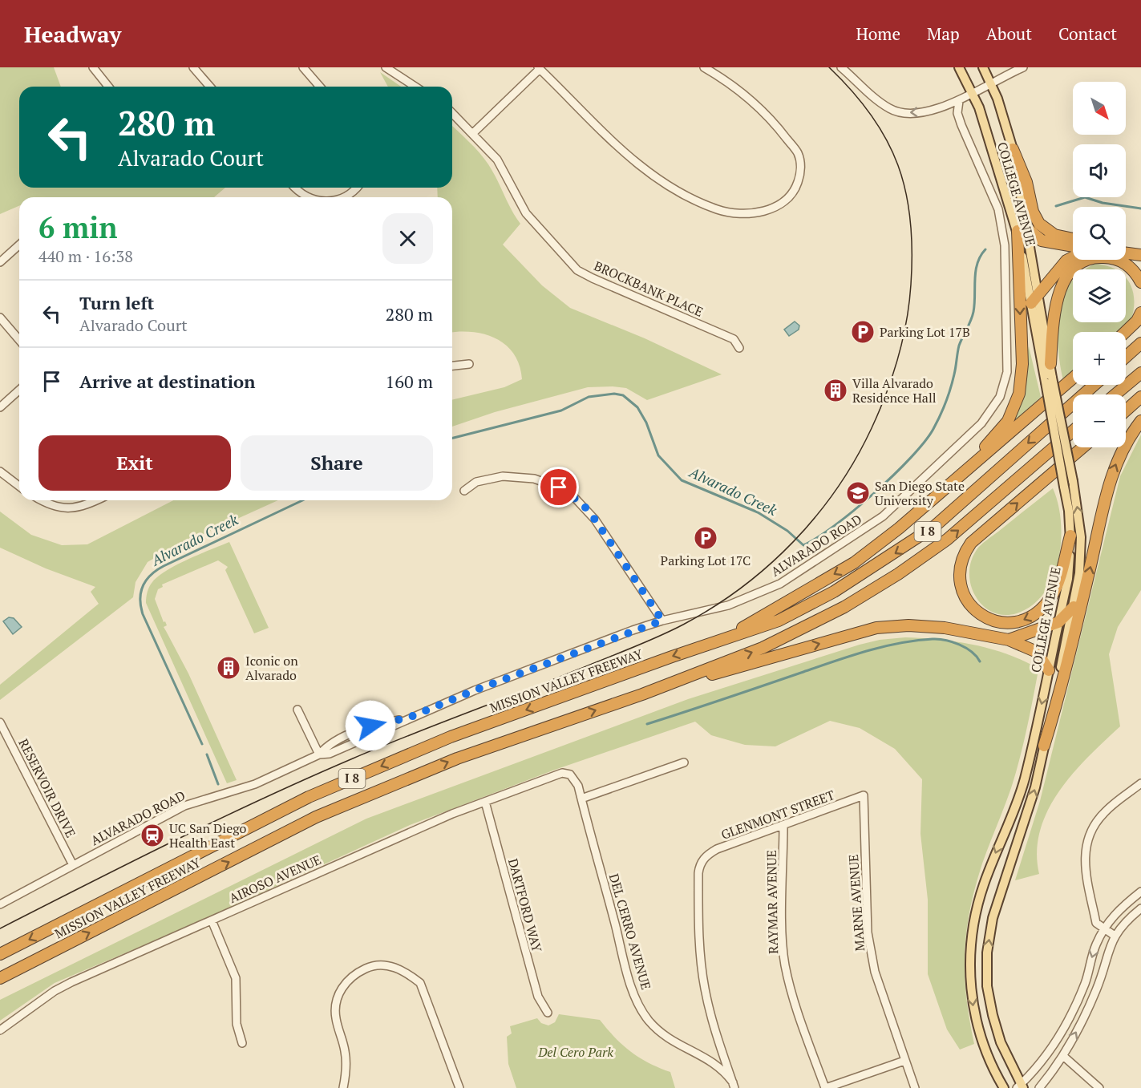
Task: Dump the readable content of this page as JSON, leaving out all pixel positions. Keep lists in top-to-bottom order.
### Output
{
  "streets": {
    "highway": ["I 8", "MISSION VALLEY FREEWAY"],
    "main road": ["COLLEGE AVENUE"],
    "street": [
      "BROCKBANK PLACE",
      "ALVARADO ROAD",
      "RESERVOIR DRIVE",
      "GLENMONT STREET",
      "AIROSO AVENUE",
      "RAYMAR AVENUE",
      "MARNE AVENUE",
      "DARTFORD WAY",
      "DEL CERRO AVENUE"
    ]
  },
  "crossings": [
    ["ALVARADO ROAD", "RESERVOIR DRIVE"],
    ["GLENMONT STREET", "RAYMAR AVENUE"],
    ["GLENMONT STREET", "MARNE AVENUE"],
    ["GLENMONT STREET", "DEL CERRO AVENUE"],
    ["AIROSO AVENUE", "DARTFORD WAY"],
    ["AIROSO AVENUE", "DEL CERRO AVENUE"]
  ],
  "water": ["Alvarado Creek"],
  "parks": ["Del Cero Park"],
  "places": {
    "parking": ["Parking Lot 17B", "Parking Lot 17C"],
    "building": ["Villa Alvarado Residence Hall", "Iconic on Alvarado"],
    "school or university": ["San Diego State University"],
    "station": ["UC San Diego Health East"]
  },
  "north": "bottom right",
  "page": {
    "header": "Headway",
    "nav": [
      "Home",
      "Map",
      "About",
      "Contact"
    ],
    "map_buttons": ["+", "−"],
    "turn": ["280 m", "Alvarado Court"],
    "heading": ["6 min", "440 m · 16:38"],
    "list": [
      {
        "name": "Turn left",
        "note": "Alvarado Court",
        "value": "280 m"
      },
      {
        "name": "Arrive at destination",
        "value": "160 m"
      }
    ],
    "buttons": ["Exit", "Share"]
  }
}
